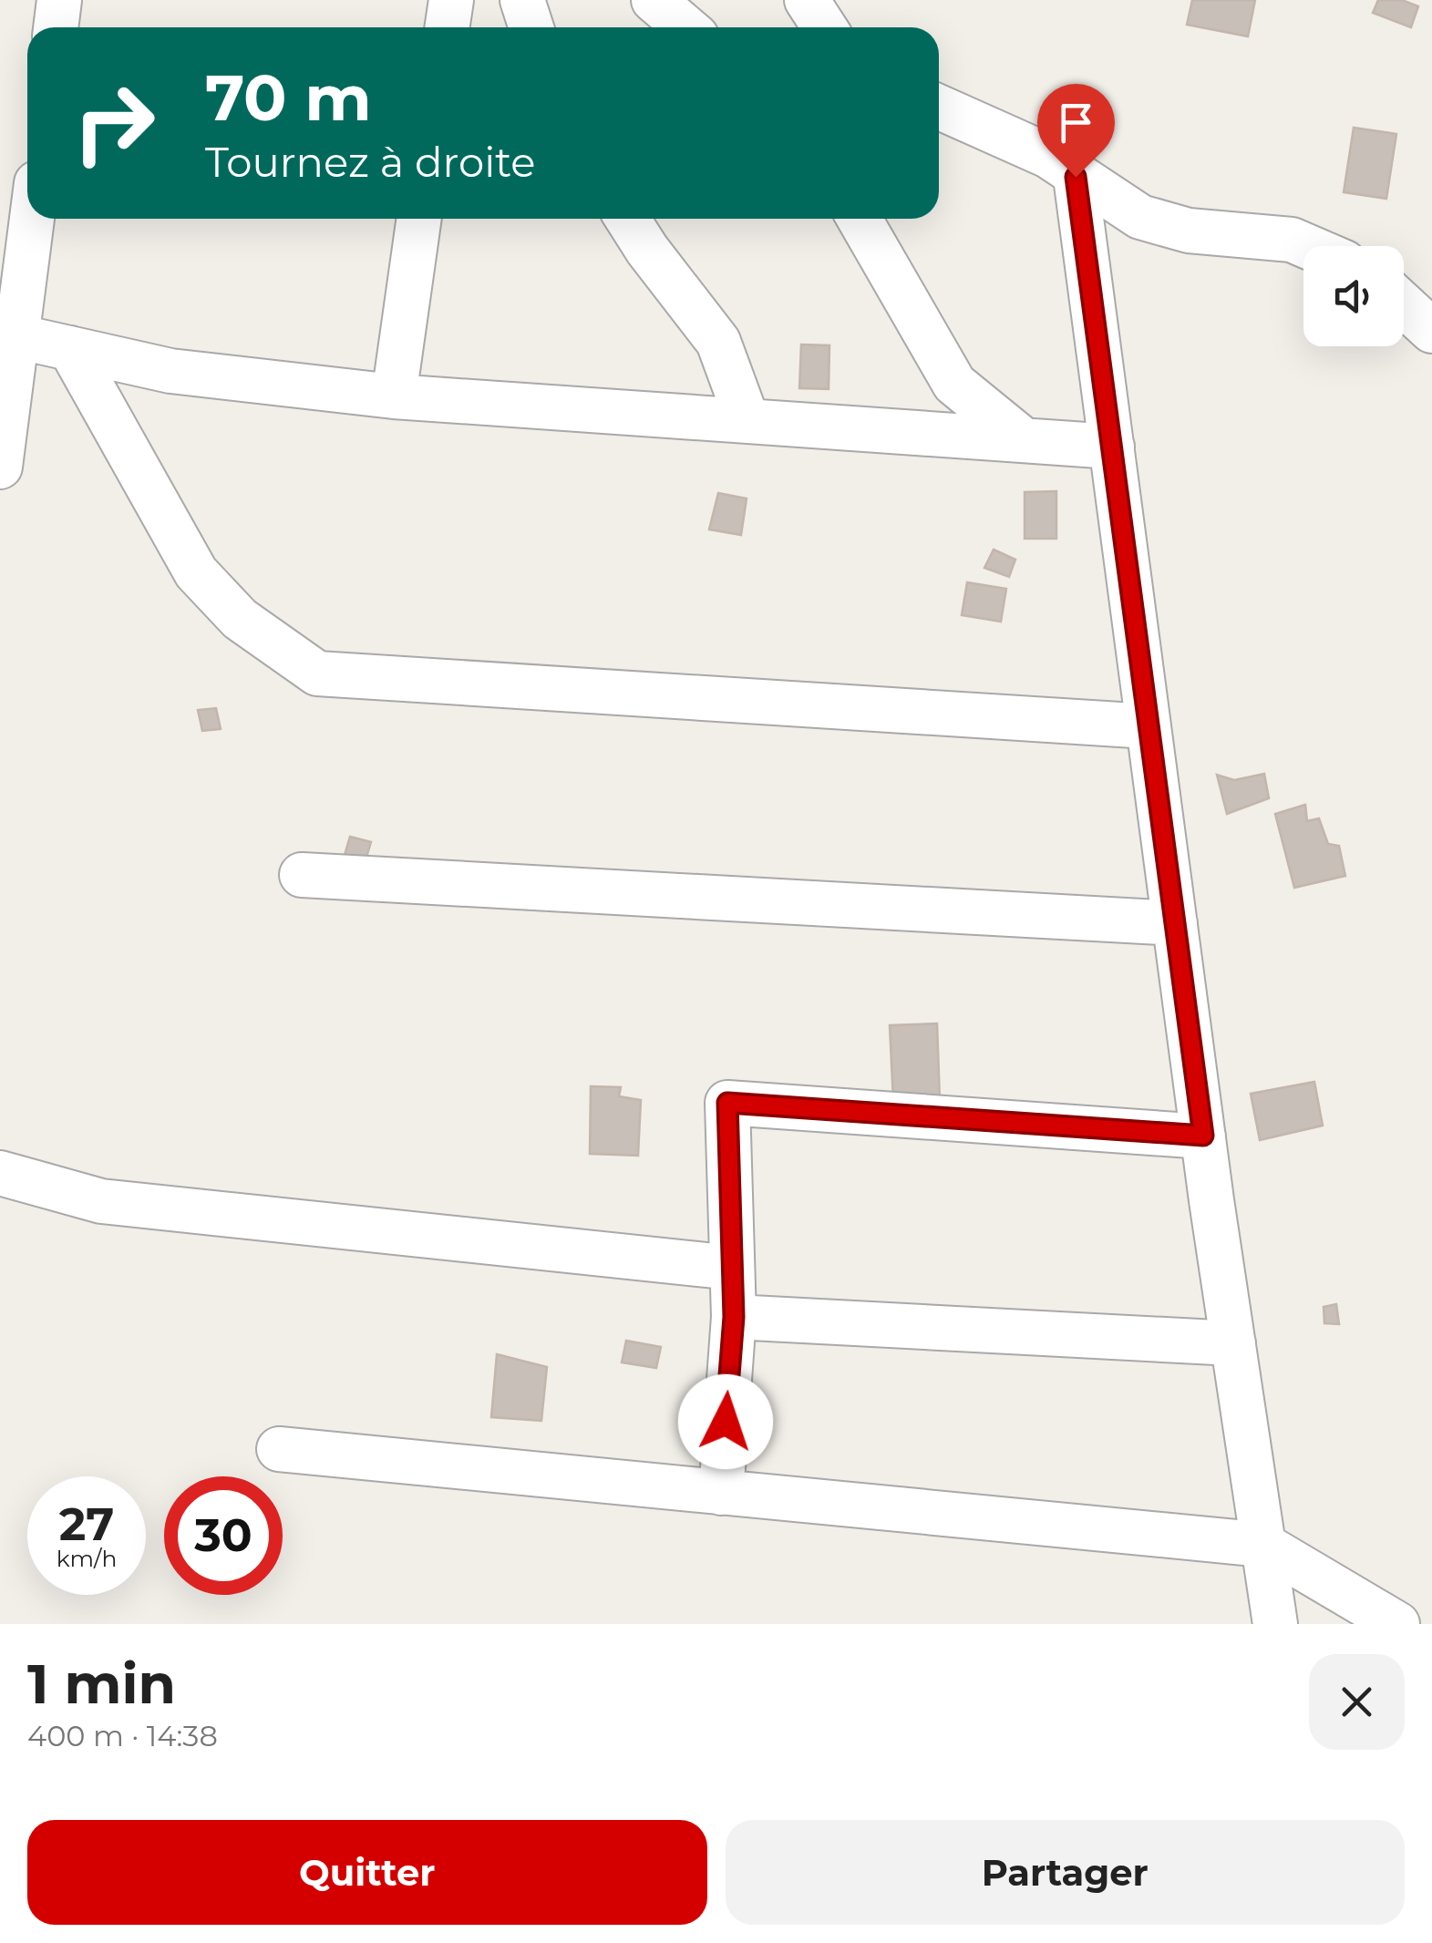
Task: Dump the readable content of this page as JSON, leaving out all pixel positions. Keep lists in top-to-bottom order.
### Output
{
  "page": {
    "turn": ["70 m", "Tournez à droite"],
    "speed": "27 km/h",
    "limit": "30",
    "heading": ["1 min", "400 m · 14:38"],
    "buttons": ["Quitter", "Partager"]
  }
}
